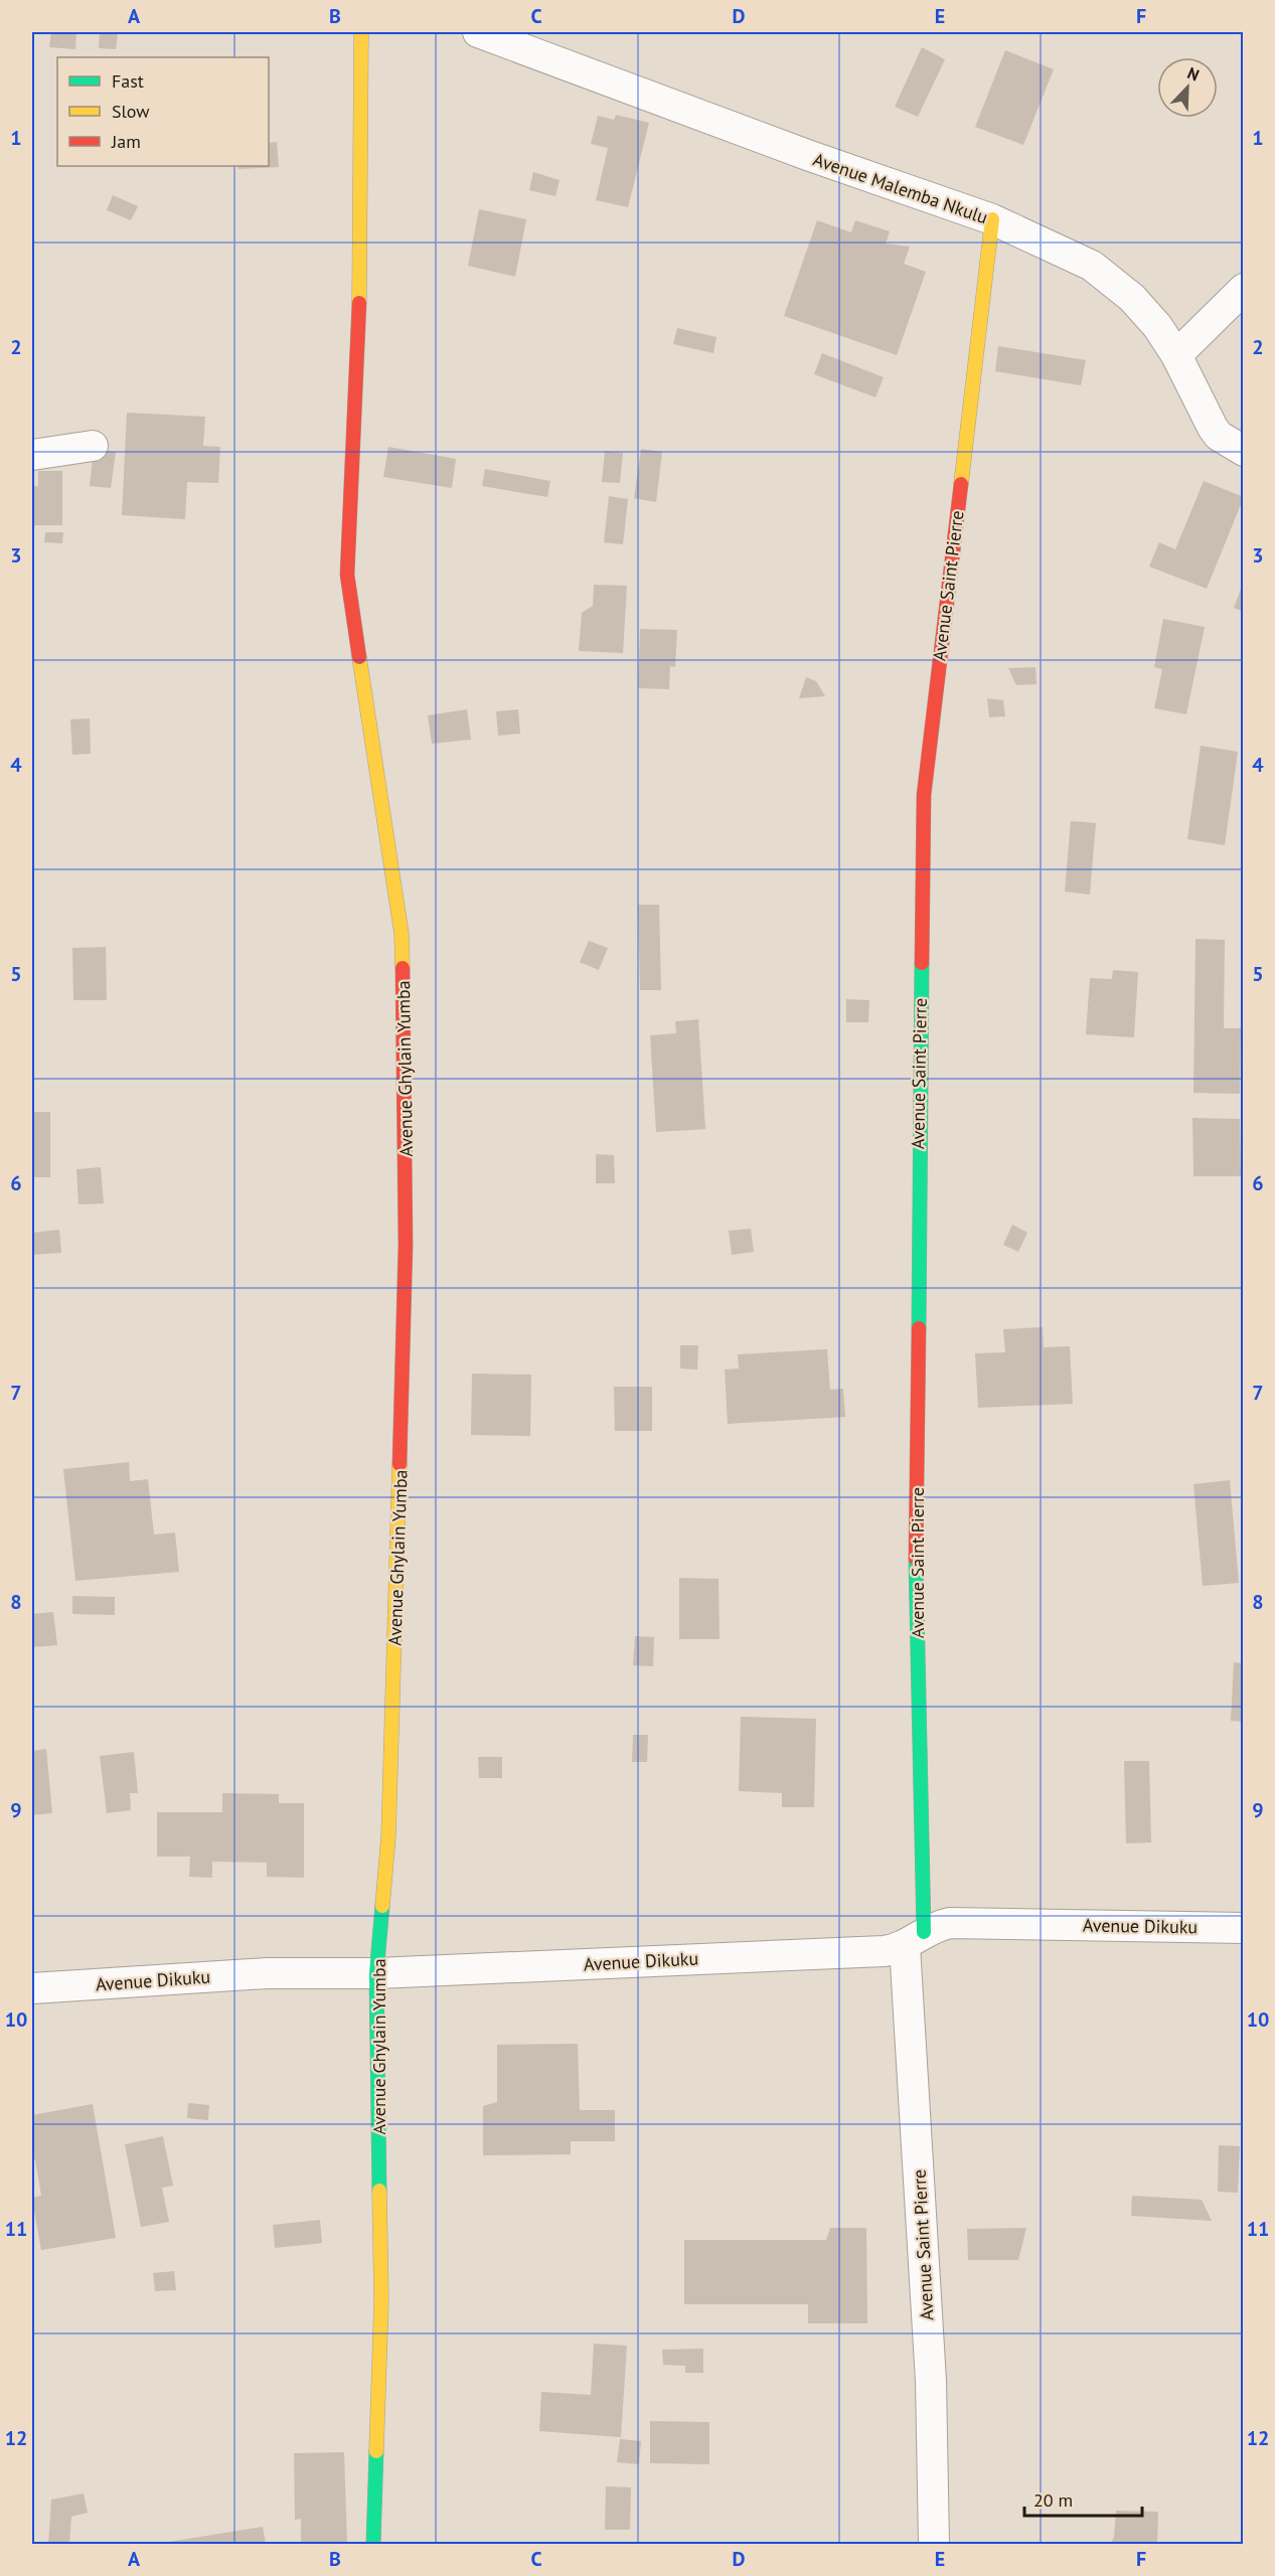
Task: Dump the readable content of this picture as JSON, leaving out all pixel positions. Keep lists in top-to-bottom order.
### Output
{
  "streets": {
    "street": [
      "Avenue Malemba Nkulu",
      "Avenue Saint Pierre",
      "Avenue Ghylain Yumba",
      "Avenue Dikuku"
    ]
  },
  "crossings": [
    ["Avenue Malemba Nkulu", "Avenue Saint Pierre"],
    ["Avenue Saint Pierre", "Avenue Dikuku"],
    ["Avenue Ghylain Yumba", "Avenue Dikuku"]
  ],
  "legend": ["Fast", "Slow", "Jam"],
  "scale_bar": "20 m",
  "north": "top right",
  "grid": {
    "columns": [
      "A",
      "B",
      "C",
      "D",
      "E",
      "F"
    ],
    "rows": [
      "1",
      "2",
      "3",
      "4",
      "5",
      "6",
      "7",
      "8",
      "9",
      "10",
      "11",
      "12"
    ]
  }
}
